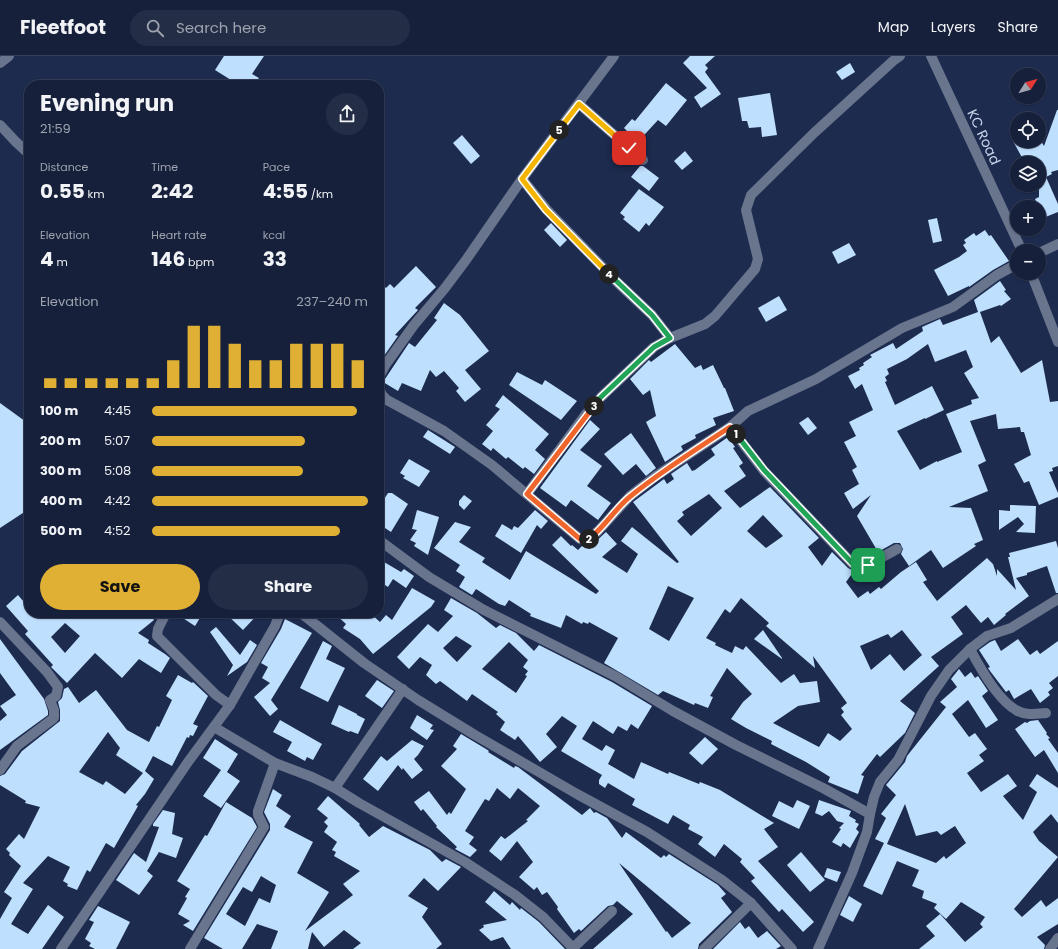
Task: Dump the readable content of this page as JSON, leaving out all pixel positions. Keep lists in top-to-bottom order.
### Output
{
  "streets": {
    "street": ["KC Road"]
  },
  "north": "top right",
  "page": {
    "header": "Fleetfoot",
    "search": "Search here",
    "nav": ["Map", "Layers", "Share"],
    "map_buttons": ["+", "−"],
    "heading": ["Evening run", "21:59"],
    "pins": [
      "5",
      "4",
      "3",
      "1",
      "2"
    ],
    "stats": [
      ["Distance", "0.55 km"],
      ["Time", "2:42"],
      ["Pace", "4:55 /km"],
      ["Elevation", "4 m"],
      ["Heart rate", "146 bpm"],
      ["kcal", "33"]
    ],
    "chart": ["Elevation", "237–240 m"],
    "list": [
      {
        "name": "100 m",
        "note": "4:45"
      },
      {
        "name": "200 m",
        "note": "5:07"
      },
      {
        "name": "300 m",
        "note": "5:08"
      },
      {
        "name": "400 m",
        "note": "4:42"
      },
      {
        "name": "500 m",
        "note": "4:52"
      }
    ],
    "buttons": ["Save", "Share"]
  }
}
